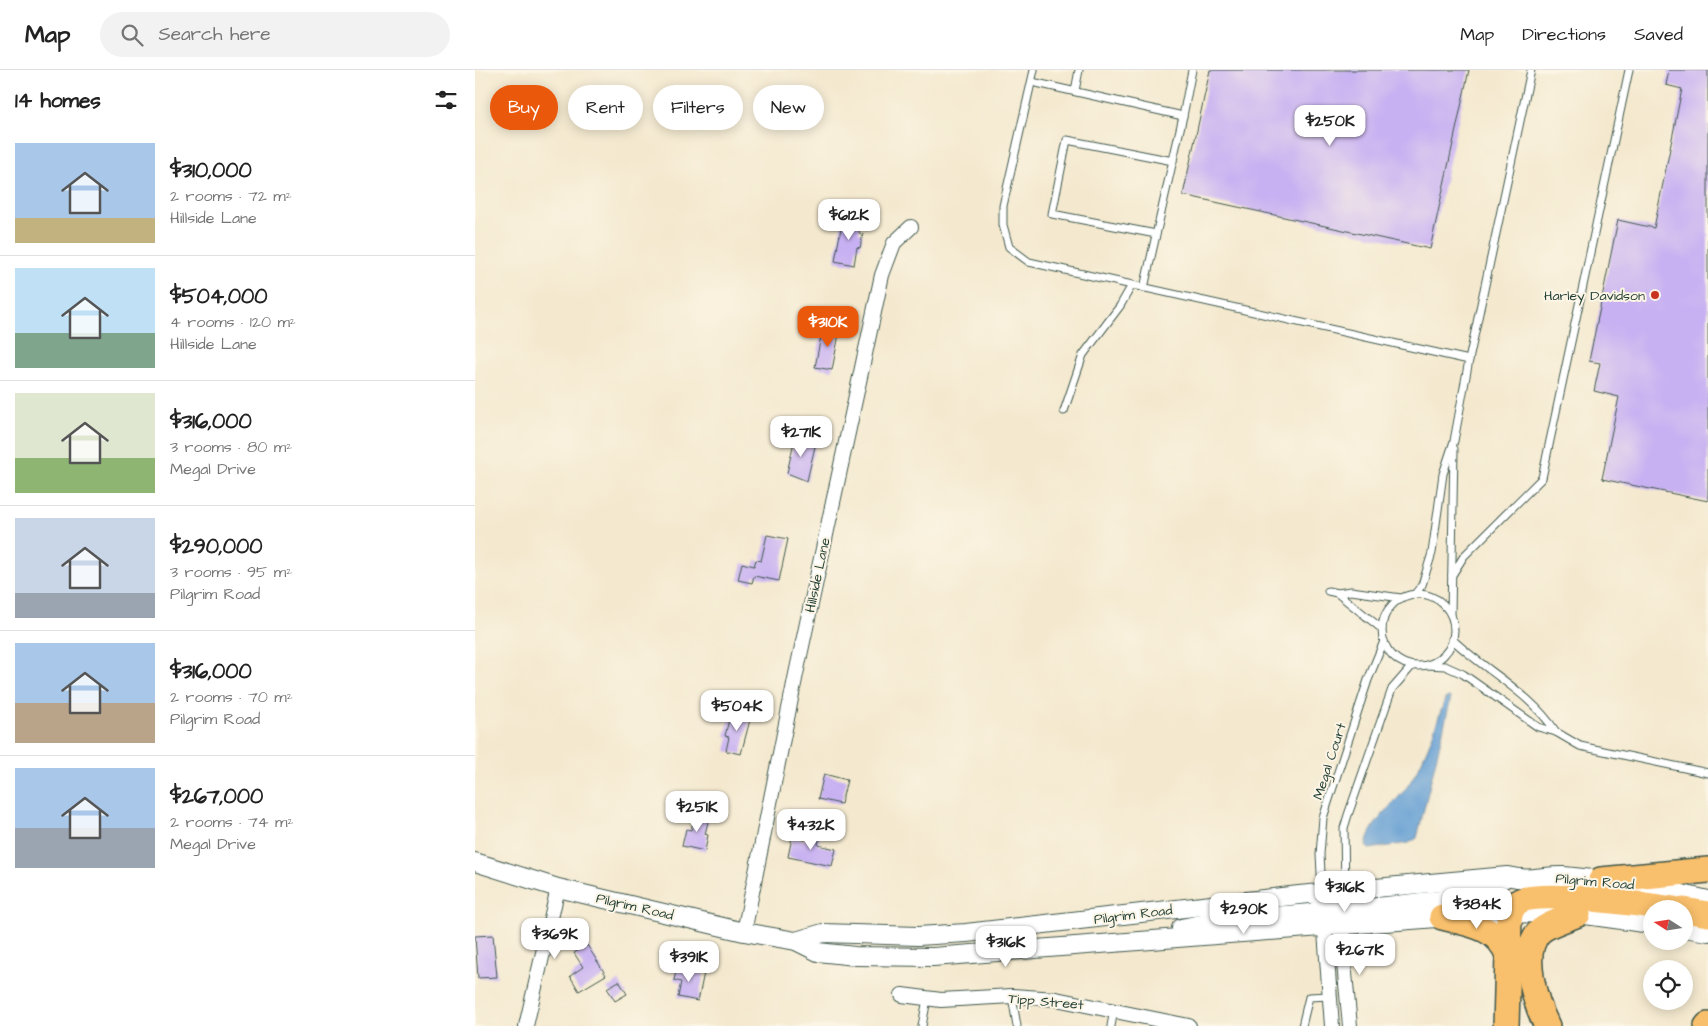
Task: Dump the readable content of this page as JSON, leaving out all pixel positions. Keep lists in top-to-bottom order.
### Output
{
  "streets": {
    "street": ["Hillside Lane", "Pilgrim Road", "Tipp Street"],
    "lane": ["Megal Court"]
  },
  "crossings": [
    ["Hillside Lane", "Pilgrim Road"],
    ["Megal Court", "Pilgrim Road"]
  ],
  "places": ["Harley Davidson"],
  "north": "left",
  "page": {
    "header": "Map",
    "search": "Search here",
    "nav": ["Map", "Directions", "Saved"],
    "heading": "14 homes",
    "chip": [
      "Buy",
      "Rent",
      "Filters",
      "New"
    ],
    "price": [
      "$250K",
      "$612K",
      "$310K",
      "$271K",
      "$504K",
      "$251K",
      "$432K",
      "$316K",
      "$384K",
      "$290K",
      "$369K",
      "$316K",
      "$267K",
      "$391K"
    ],
    "list": [
      {
        "name": "$310,000",
        "note": "2 rooms · 72 m² · Hillside Lane"
      },
      {
        "name": "$504,000",
        "note": "4 rooms · 120 m² · Hillside Lane"
      },
      {
        "name": "$316,000",
        "note": "3 rooms · 80 m² · Megal Drive"
      },
      {
        "name": "$290,000",
        "note": "3 rooms · 95 m² · Pilgrim Road"
      },
      {
        "name": "$316,000",
        "note": "2 rooms · 70 m² · Pilgrim Road"
      },
      {
        "name": "$267,000",
        "note": "2 rooms · 74 m² · Megal Drive"
      }
    ]
  }
}
